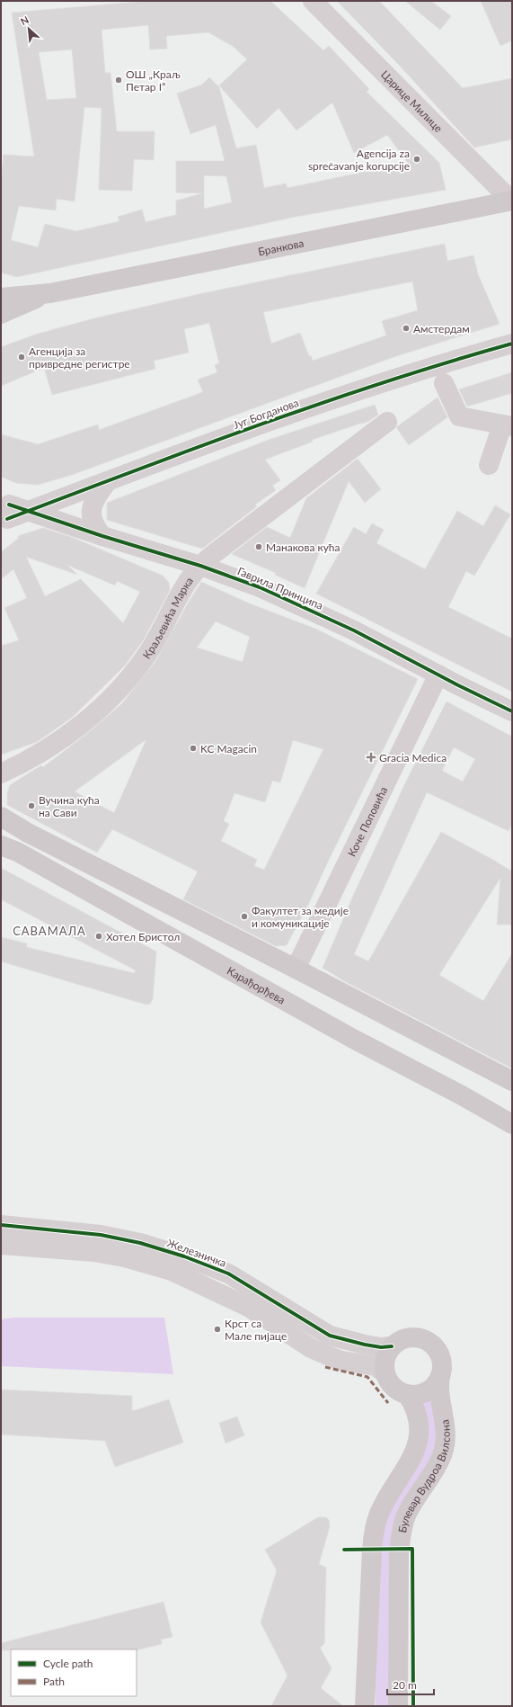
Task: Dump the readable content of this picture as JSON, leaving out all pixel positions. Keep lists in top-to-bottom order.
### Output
{
  "streets": {
    "main road": ["Бранкова", "Карађорђева", "Булевар Вудроа Вилсона"],
    "street": [
      "Царице Милице",
      "Југ Богданова",
      "Гаврила Принципа",
      "Краљевића Марка",
      "Коче Поповића",
      "Железничка"
    ]
  },
  "crossings": [
    ["Царице Милице", "Бранкова"],
    ["Југ Богданова", "Гаврила Принципа"],
    ["Гаврила Принципа", "Краљевића Марка"],
    ["Гаврила Принципа", "Коче Поповића"],
    ["Железничка", "Булевар Вудроа Вилсона"]
  ],
  "districts": ["САВАМАЛА"],
  "places": {
    "other": [
      "ОШ „Краљ Петар I”",
      "Agencija za sprečavanje korupcije",
      "Амстердам",
      "Агенција за привредне регистре",
      "Манакова кућа",
      "KC Magacin",
      "Вучина кућа на Сави",
      "Факултет за медије и комуникације",
      "Хотел Бристол",
      "Крст са Мале пијаце"
    ],
    "health": ["Gracia Medica"]
  },
  "legend": ["Cycle path", "Path"],
  "scale_bar": "20 m",
  "north": "top left"
}
